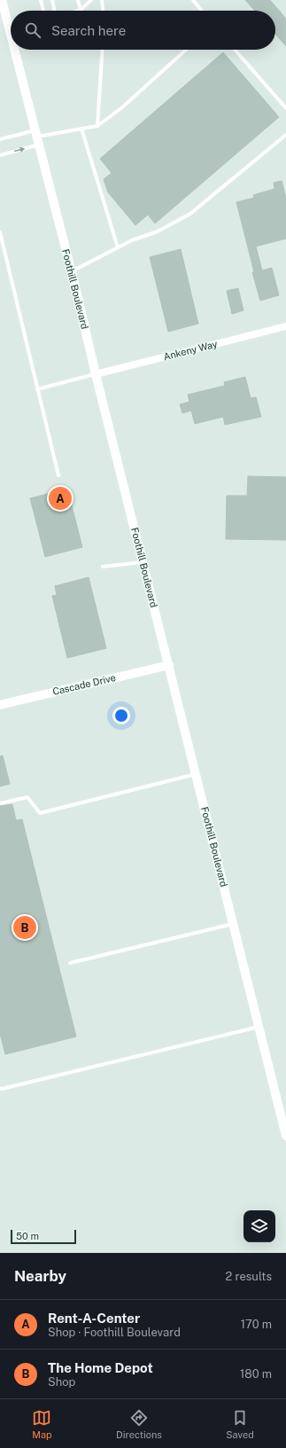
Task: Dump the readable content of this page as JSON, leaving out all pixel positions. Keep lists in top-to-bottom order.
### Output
{
  "streets": {
    "street": ["Foothill Boulevard", "Ankeny Way", "Cascade Drive"]
  },
  "crossings": [
    ["Foothill Boulevard", "Ankeny Way"],
    ["Foothill Boulevard", "Cascade Drive"]
  ],
  "scale_bar": "50 m",
  "page": {
    "search": "Search here",
    "pins": ["A", "B"],
    "scale": "50 m",
    "heading": ["Nearby", "2 results"],
    "list": [
      {
        "mark": "A",
        "name": "Rent-A-Center",
        "note": "Shop · Foothill Boulevard",
        "value": "170 m"
      },
      {
        "mark": "B",
        "name": "The Home Depot",
        "note": "Shop",
        "value": "180 m"
      }
    ],
    "nav": ["Map", "Directions", "Saved"]
  }
}
